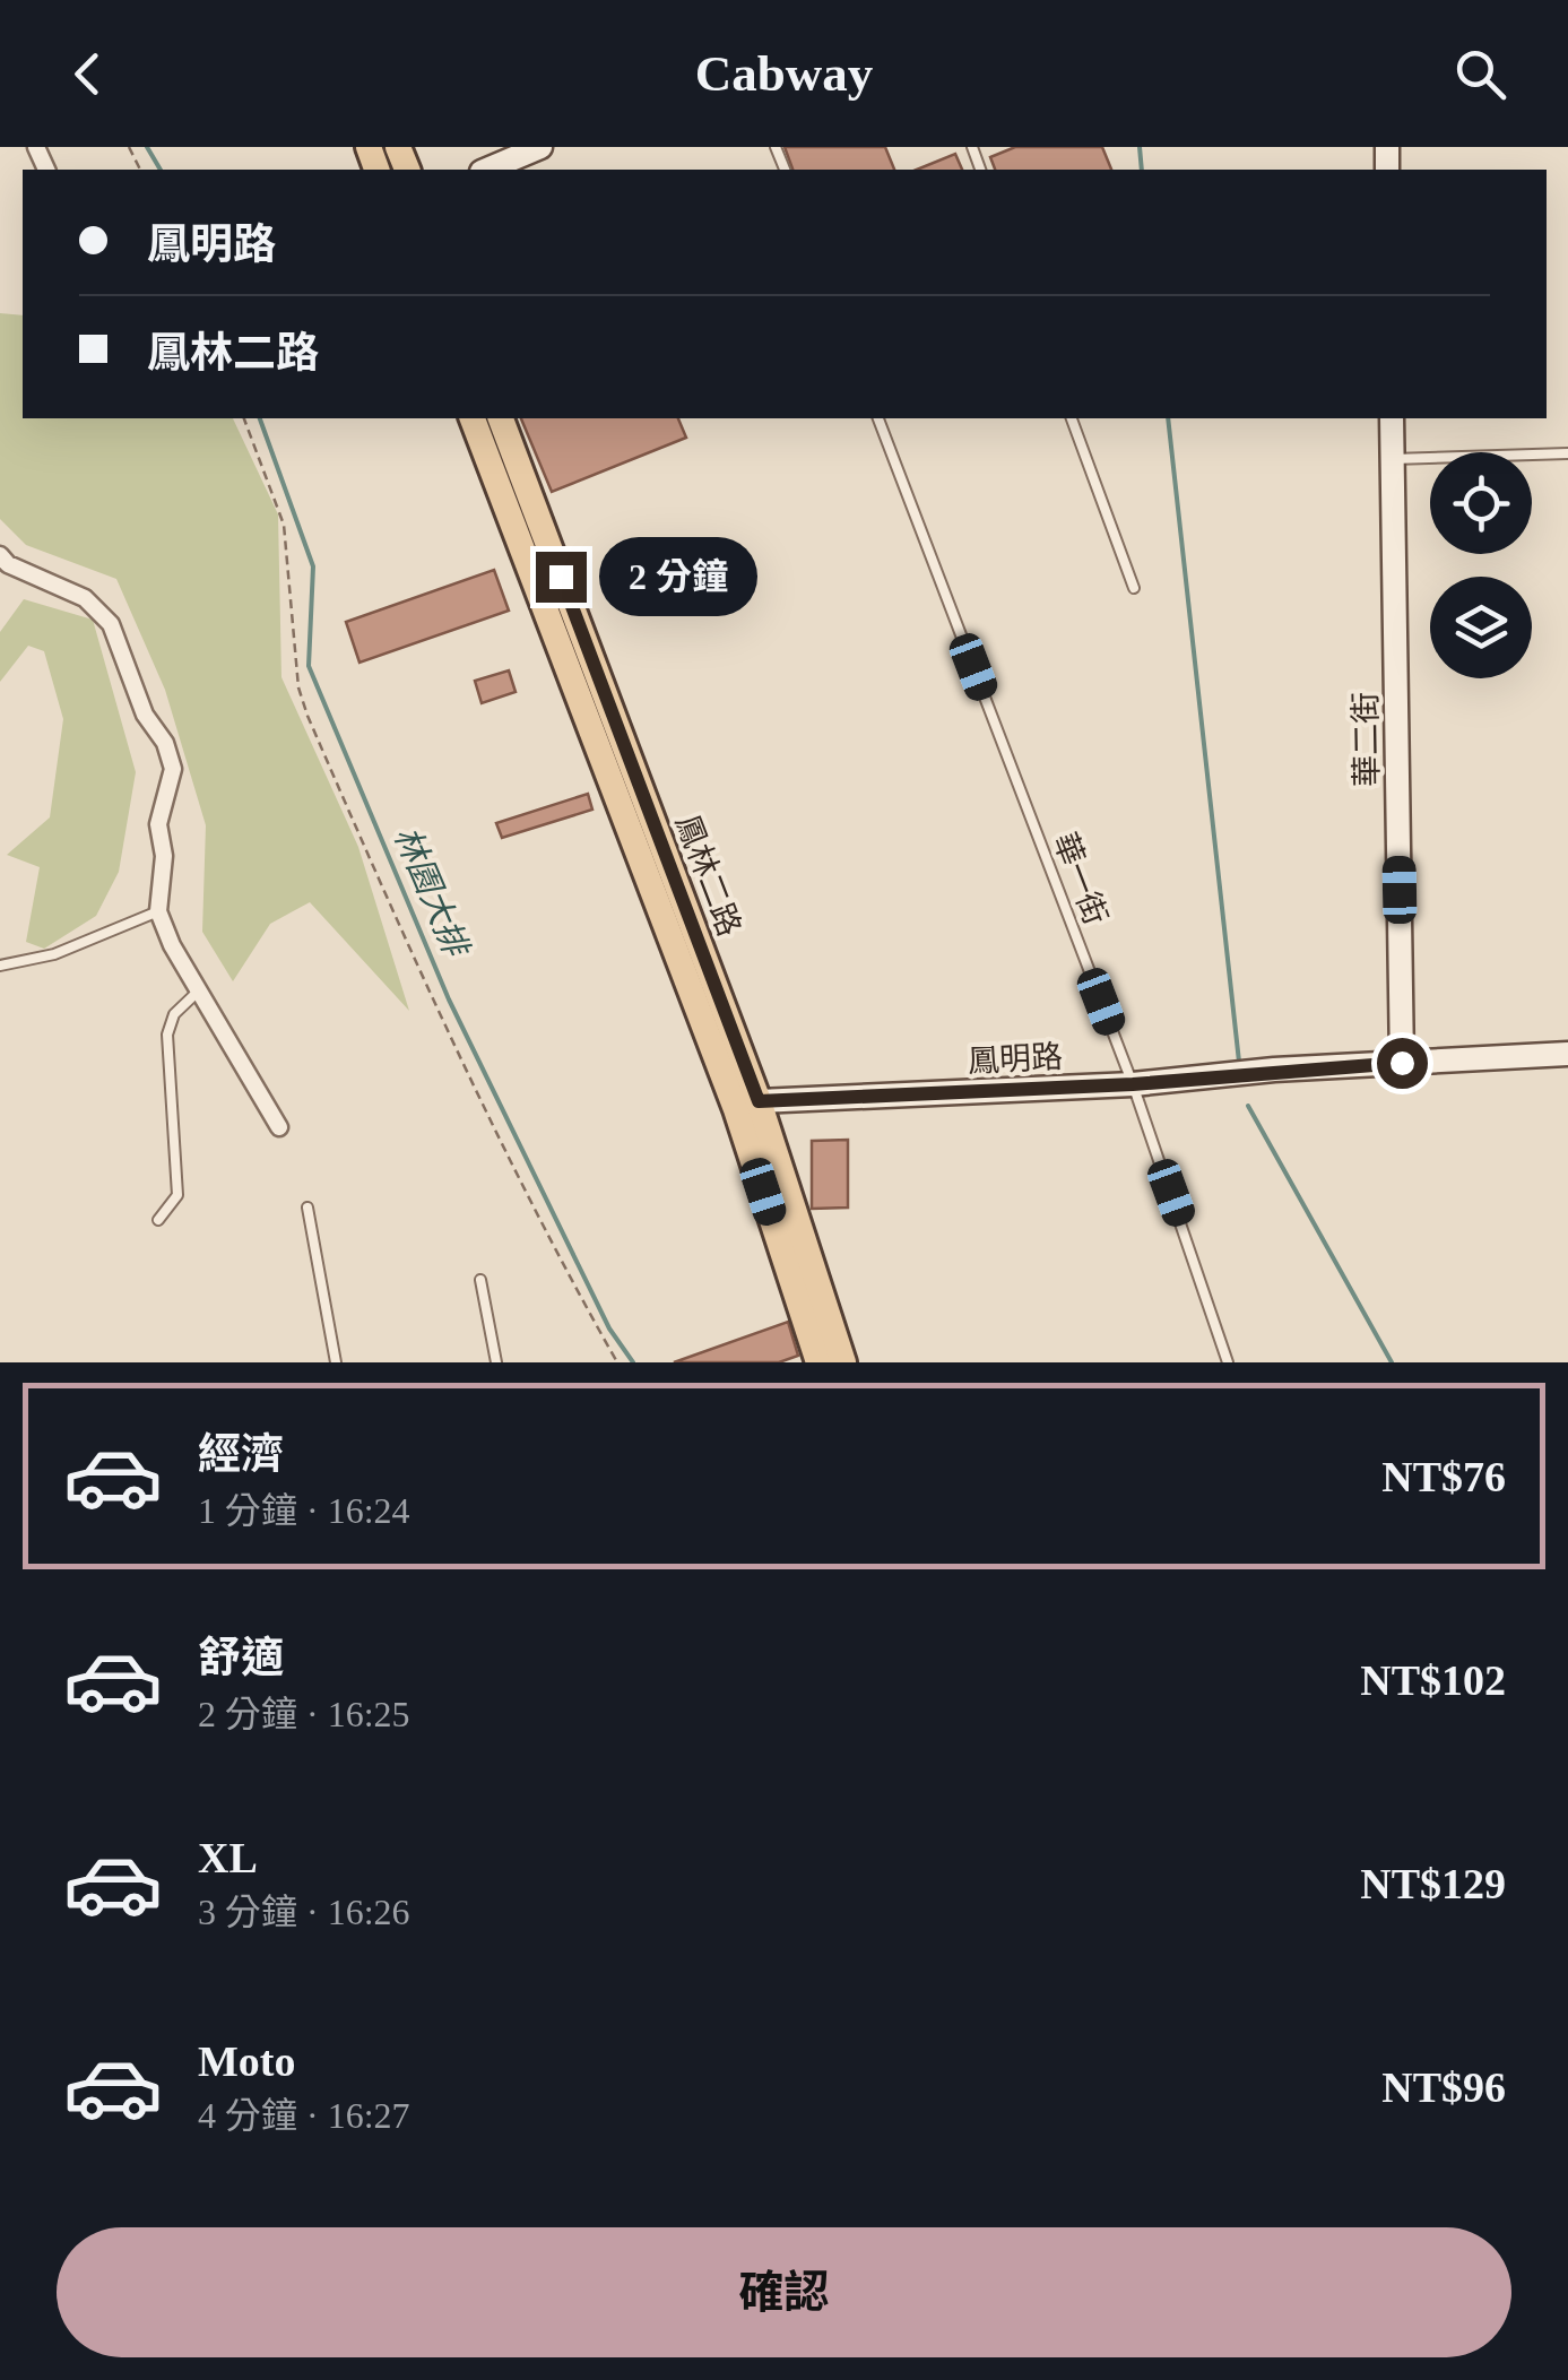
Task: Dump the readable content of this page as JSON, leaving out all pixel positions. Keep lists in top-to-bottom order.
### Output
{
  "streets": {
    "main road": ["鳳林二路"],
    "street": ["華二街", "鳳明路"],
    "lane": ["華一街"]
  },
  "crossings": [
    ["華二街", "鳳明路"],
    ["鳳林二路", "鳳明路"],
    ["華一街", "鳳明路"]
  ],
  "water": ["林園大排"],
  "page": {
    "header": "Cabway",
    "banner": ["鳳明路", "鳳林二路"],
    "bubble": "2 分鐘",
    "list": [
      {
        "name": "經濟",
        "note": "1 分鐘 · 16:24",
        "value": "NT$76"
      },
      {
        "name": "舒適",
        "note": "2 分鐘 · 16:25",
        "value": "NT$102"
      },
      {
        "name": "XL",
        "note": "3 分鐘 · 16:26",
        "value": "NT$129"
      },
      {
        "name": "Moto",
        "note": "4 分鐘 · 16:27",
        "value": "NT$96"
      }
    ],
    "buttons": "確認"
  }
}
